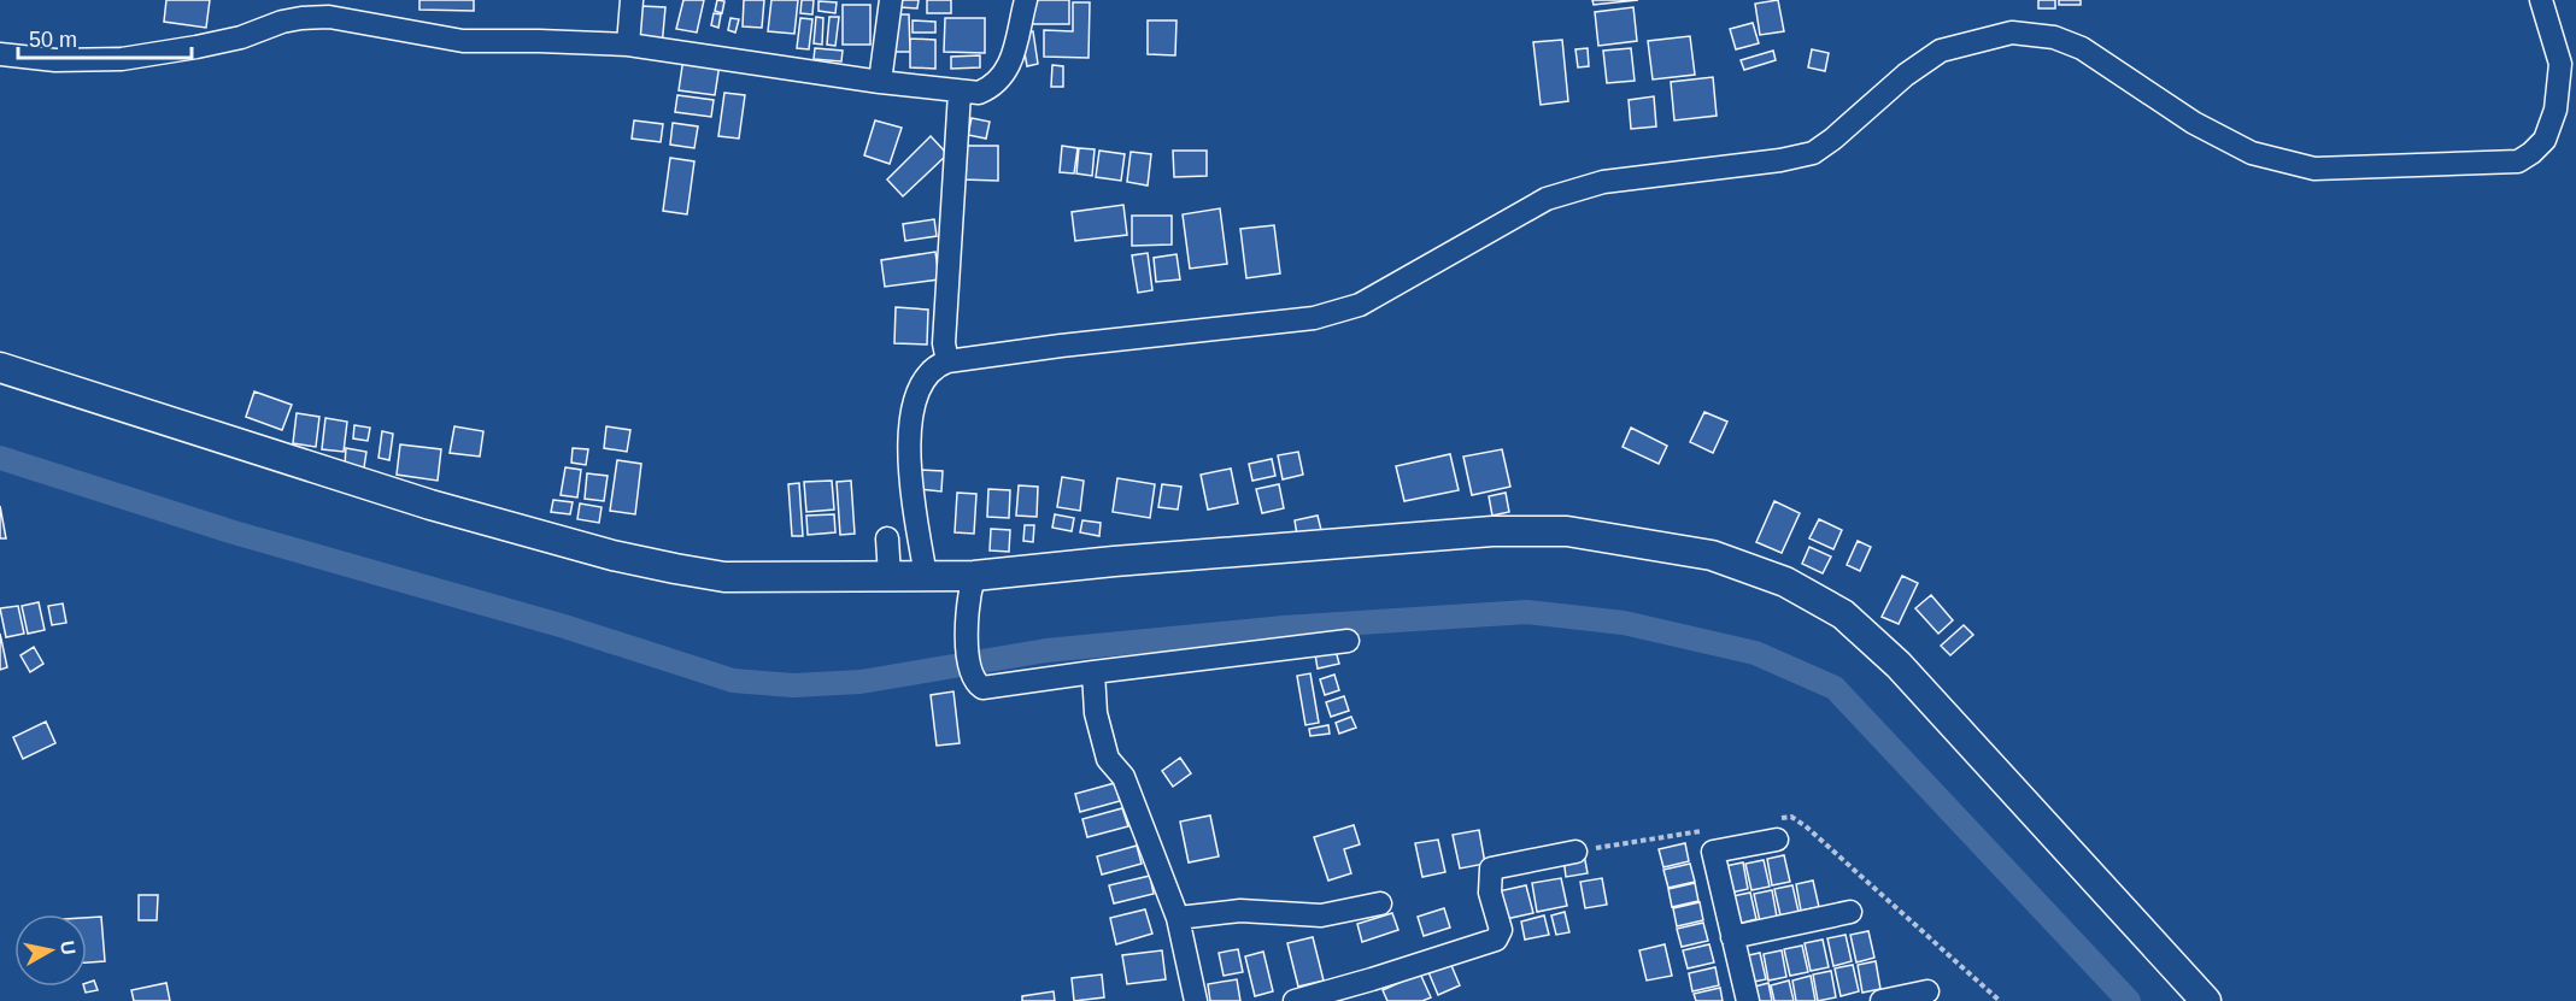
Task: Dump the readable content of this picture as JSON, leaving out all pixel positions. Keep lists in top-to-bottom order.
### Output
{
  "scale_bar": "50 m",
  "north": "right"
}
